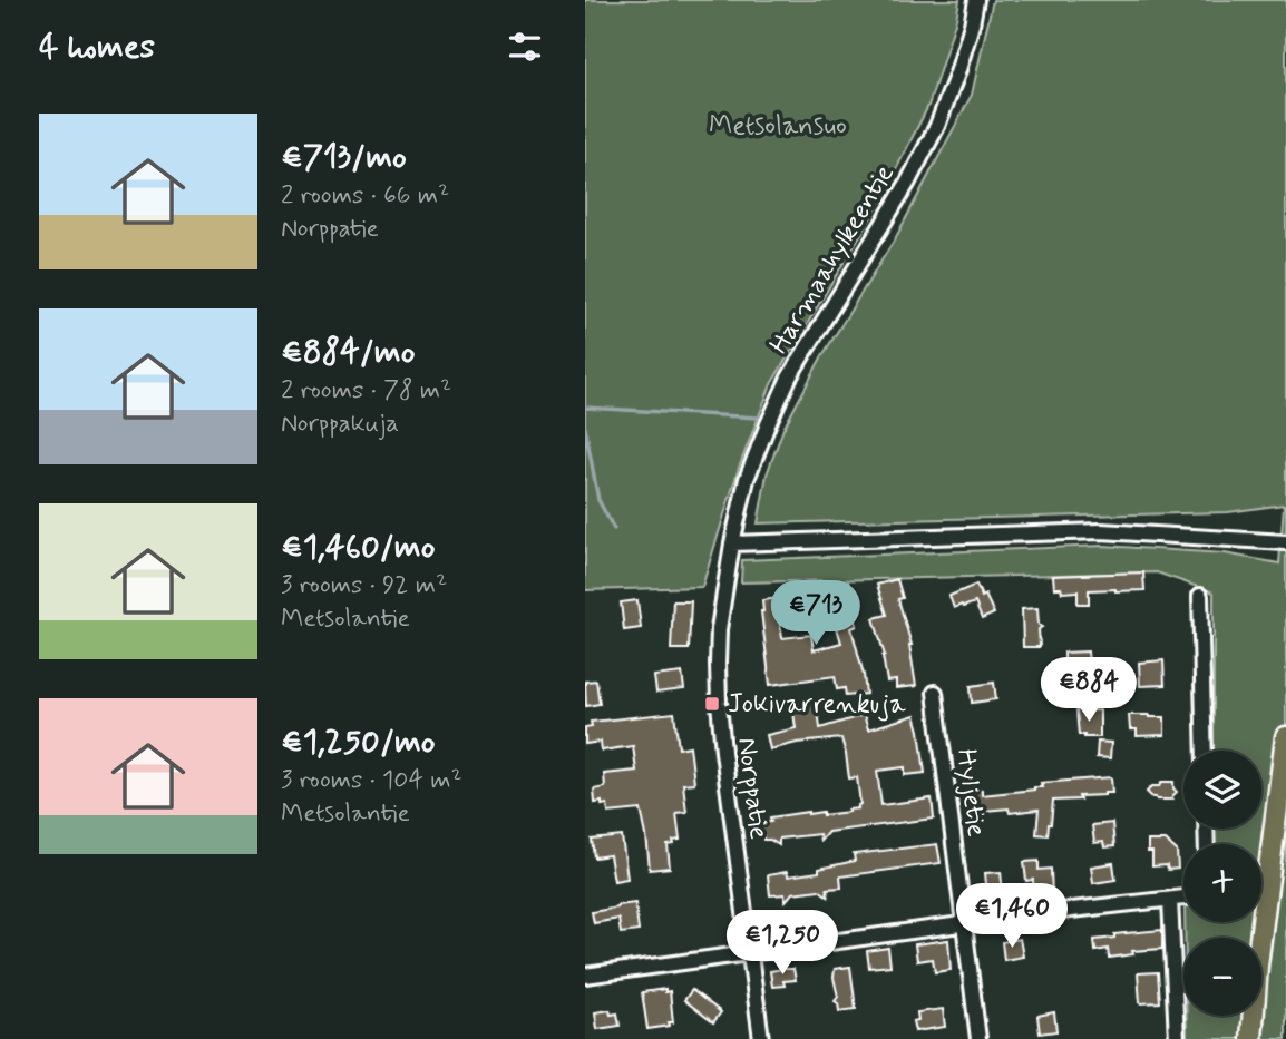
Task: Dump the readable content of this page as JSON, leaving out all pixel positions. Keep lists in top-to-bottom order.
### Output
{
  "streets": {
    "street": ["Harmaahylkeentie", "Norppatie", "Hyljetie"]
  },
  "crossings": [
    ["Harmaahylkeentie", "Norppatie"]
  ],
  "parks": ["Metsolansuo"],
  "places": {
    "transit": ["Jokivarrenkuja"]
  },
  "page": {
    "heading": "4 homes",
    "list": [
      {
        "name": "€713/mo",
        "note": "2 rooms · 66 m² · Norppatie"
      },
      {
        "name": "€884/mo",
        "note": "2 rooms · 78 m² · Norppakuja"
      },
      {
        "name": "€1,460/mo",
        "note": "3 rooms · 92 m² · Metsolantie"
      },
      {
        "name": "€1,250/mo",
        "note": "3 rooms · 104 m² · Metsolantie"
      }
    ],
    "price": [
      "€713",
      "€884",
      "€1,460",
      "€1,250"
    ],
    "map_buttons": ["+", "−"]
  }
}
